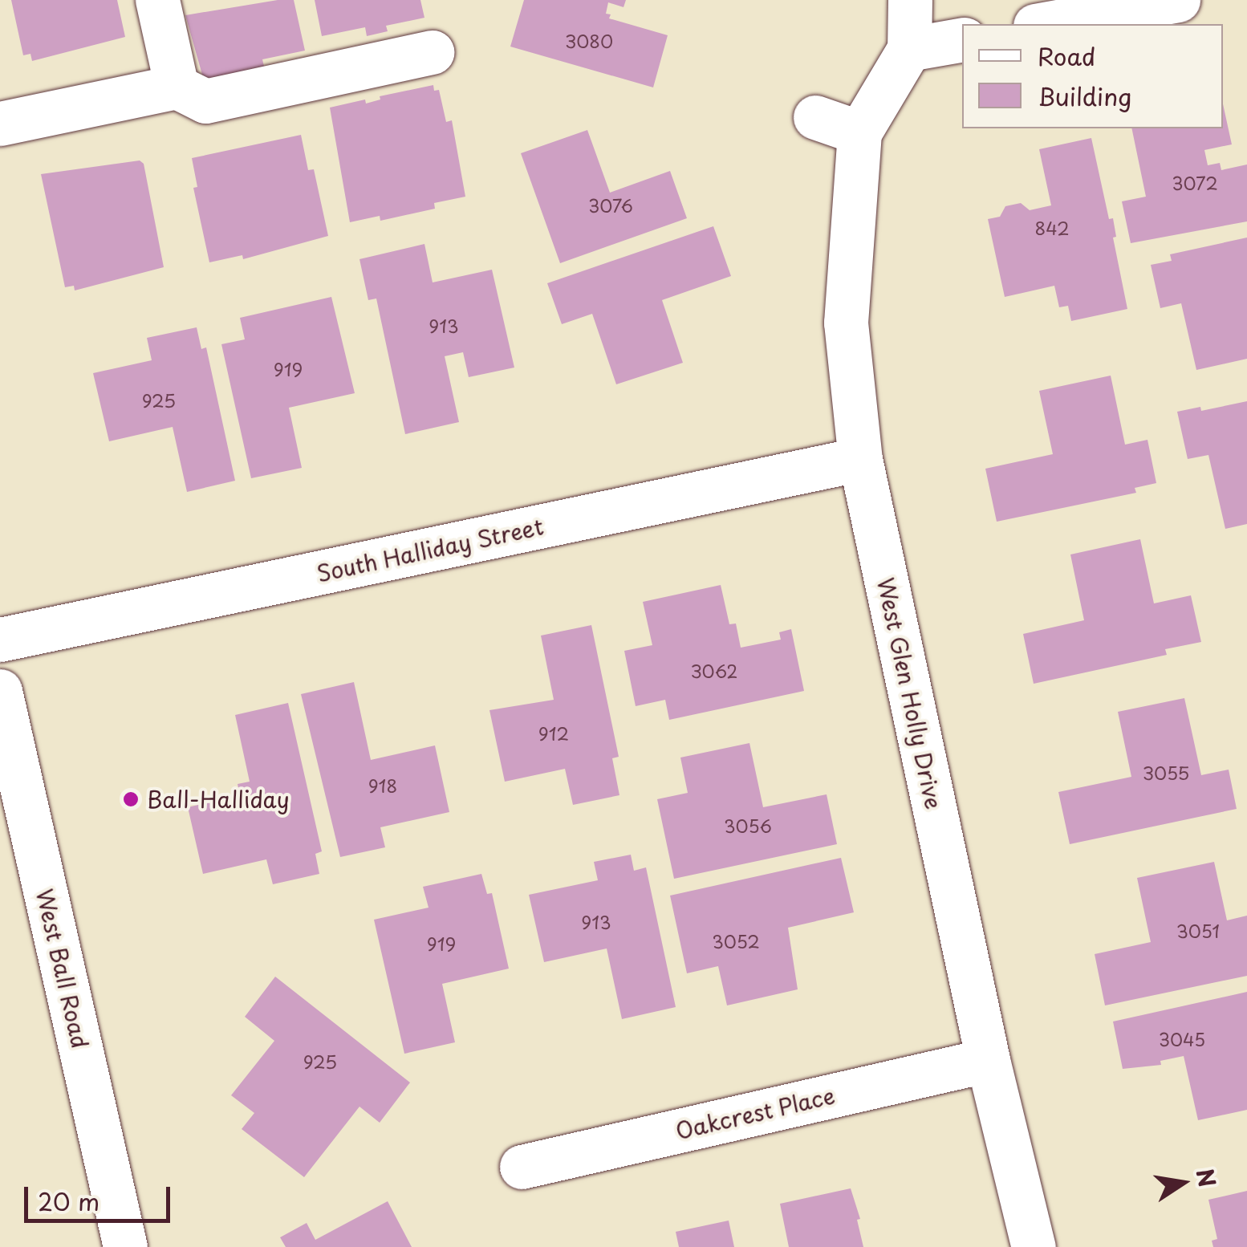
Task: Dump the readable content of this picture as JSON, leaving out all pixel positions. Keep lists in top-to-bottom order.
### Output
{
  "streets": {
    "street": [
      "South Halliday Street",
      "West Glen Holly Drive",
      "West Ball Road",
      "Oakcrest Place"
    ]
  },
  "crossings": [
    ["South Halliday Street", "West Glen Holly Drive"],
    ["West Glen Holly Drive", "Oakcrest Place"]
  ],
  "places": ["Ball-Halliday"],
  "house_numbers": [
    "3080",
    "3072",
    "3076",
    "842",
    "913",
    "919",
    "925",
    "3062",
    "912",
    "3055",
    "918",
    "3056",
    "913",
    "3051",
    "3052",
    "919",
    "3045",
    "925"
  ],
  "legend": ["Road", "Building"],
  "scale_bar": "20 m",
  "north": "right"
}
